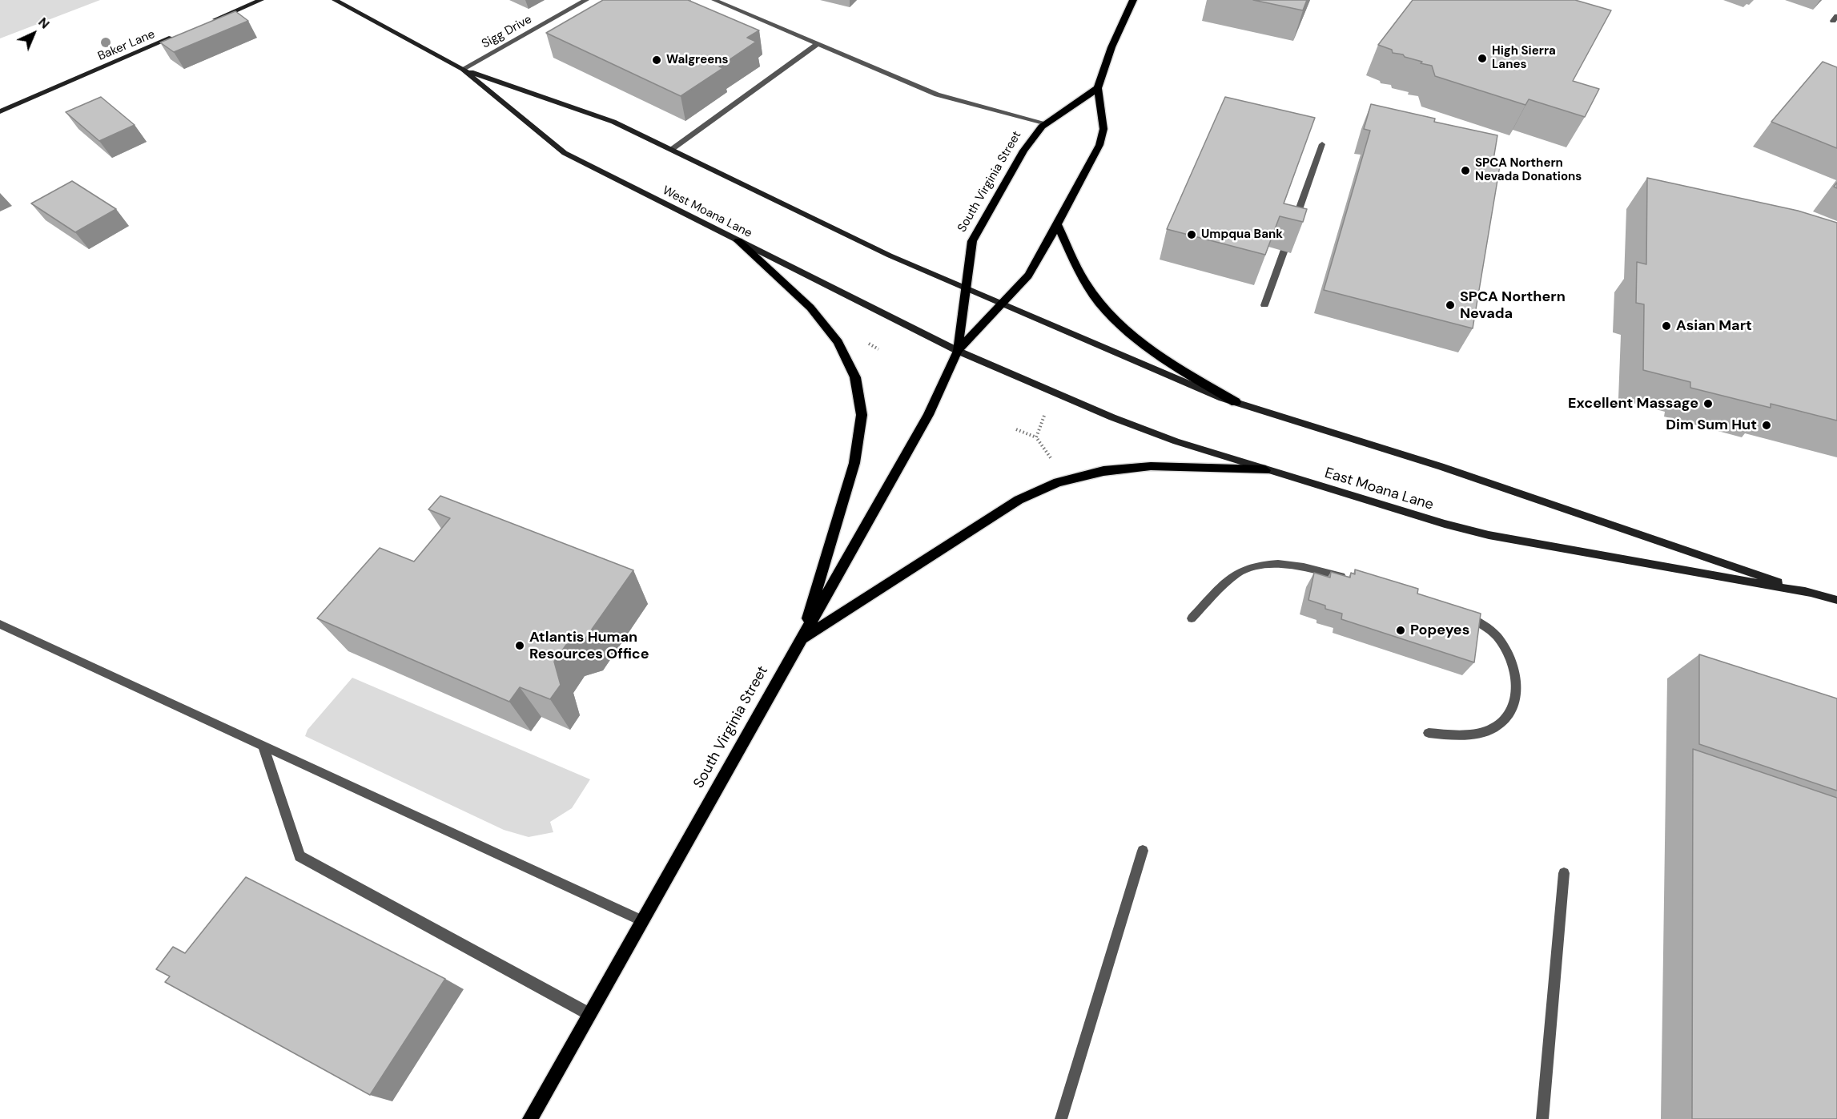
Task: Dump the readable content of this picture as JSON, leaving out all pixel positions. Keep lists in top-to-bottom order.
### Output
{
  "streets": {
    "main road": [
      "Baker Lane",
      "South Virginia Street",
      "West Moana Lane",
      "East Moana Lane"
    ],
    "street": ["Sigg Drive"]
  },
  "crossings": [
    ["Sigg Drive", "West Moana Lane"],
    ["South Virginia Street", "West Moana Lane"],
    ["South Virginia Street", "East Moana Lane"],
    ["West Moana Lane", "East Moana Lane"]
  ],
  "places": [
    "High Sierra Lanes",
    "Walgreens",
    "SPCA Northern Nevada Donations",
    "Umpqua Bank",
    "SPCA Northern Nevada",
    "Asian Mart",
    "Excellent Massage",
    "Dim Sum Hut",
    "Popeyes",
    "Atlantis Human Resources Office"
  ],
  "north": "top right"
}
